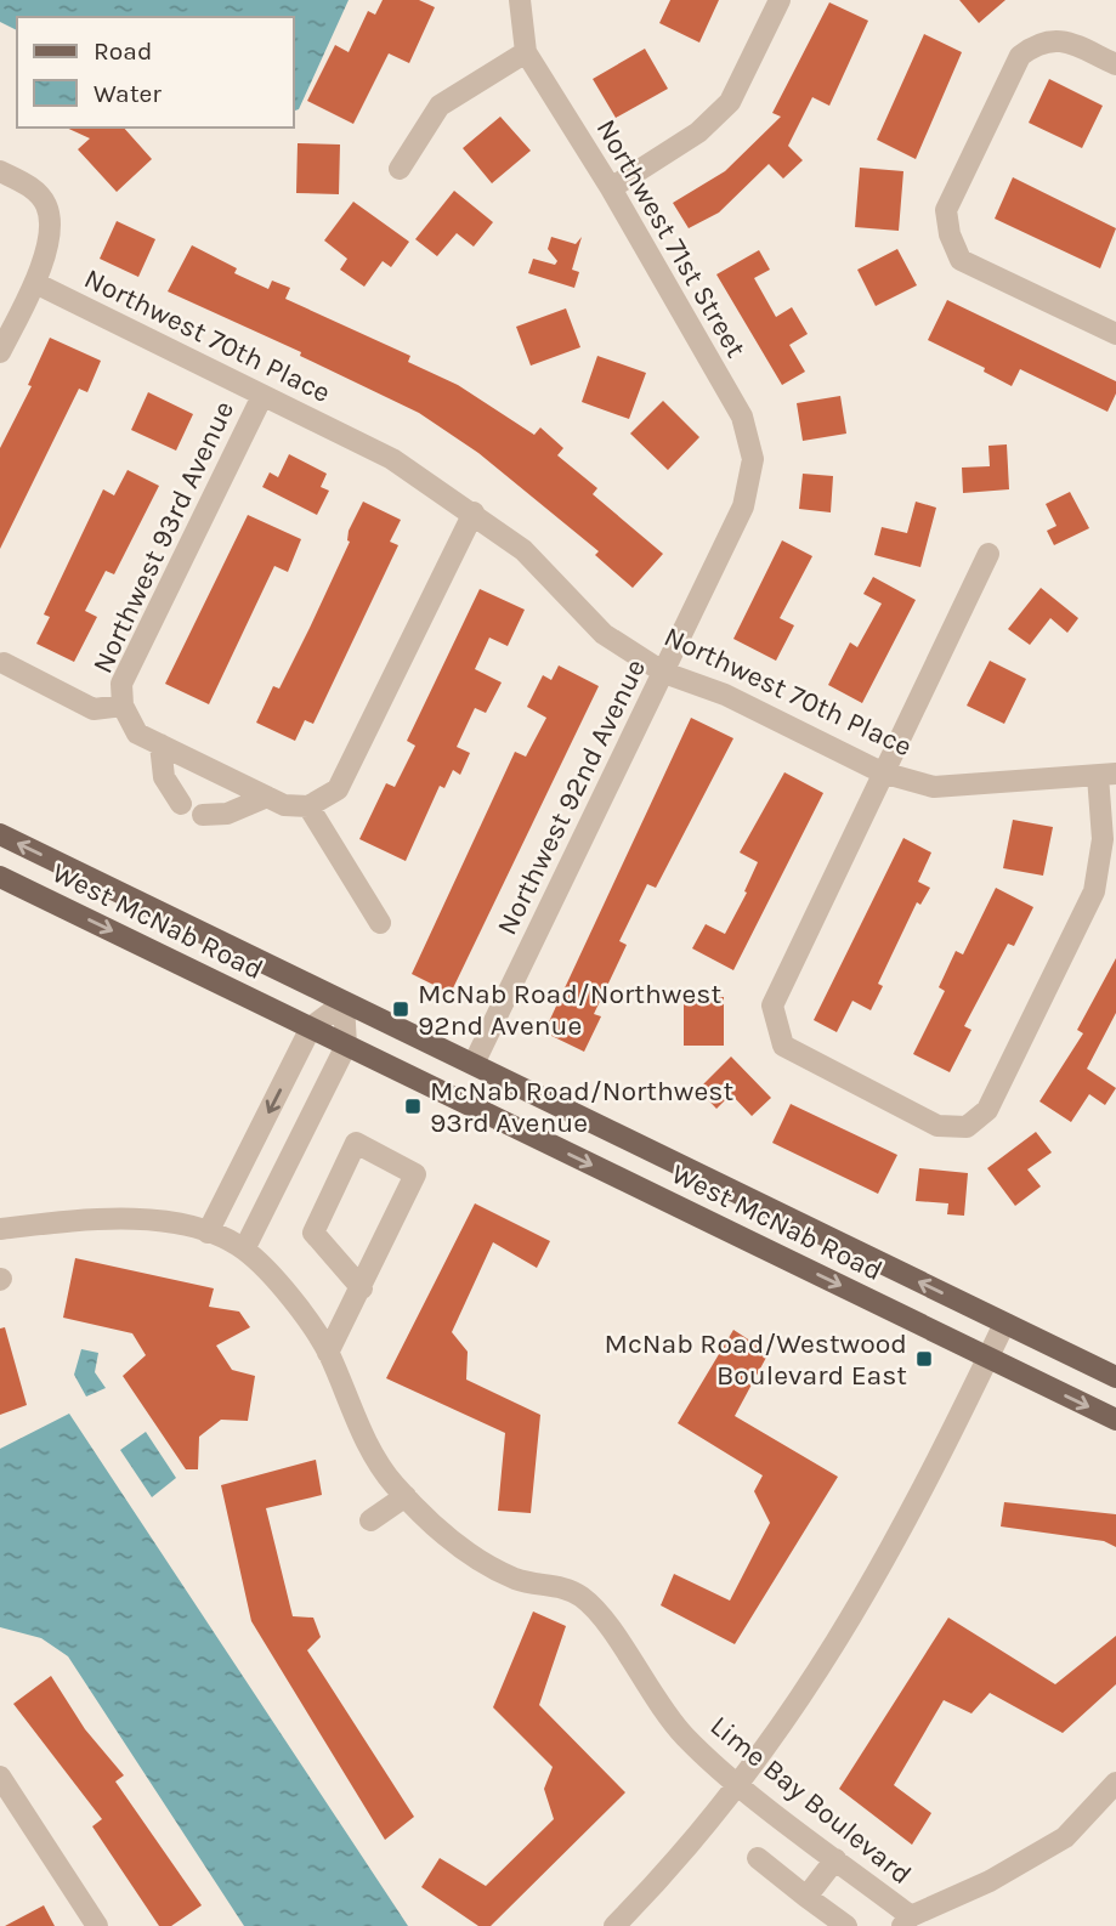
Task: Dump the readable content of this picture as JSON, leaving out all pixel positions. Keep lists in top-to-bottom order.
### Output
{
  "streets": {
    "main road": ["West McNab Road"],
    "street": [
      "Northwest 71st Street",
      "Northwest 70th Place",
      "Northwest 93rd Avenue",
      "Northwest 92nd Avenue",
      "Lime Bay Boulevard"
    ]
  },
  "crossings": [
    ["Northwest 71st Street", "Northwest 92nd Avenue"],
    ["Northwest 70th Place", "Northwest 93rd Avenue"],
    ["Northwest 70th Place", "Northwest 92nd Avenue"],
    ["Northwest 92nd Avenue", "West McNab Road"]
  ],
  "places": {
    "transit": ["McNab Road/Northwest 92nd Avenue", "McNab Road/Northwest 93rd Avenue", "McNab Road/Westwood Boulevard East"]
  },
  "legend": ["Road", "Water"]
}
